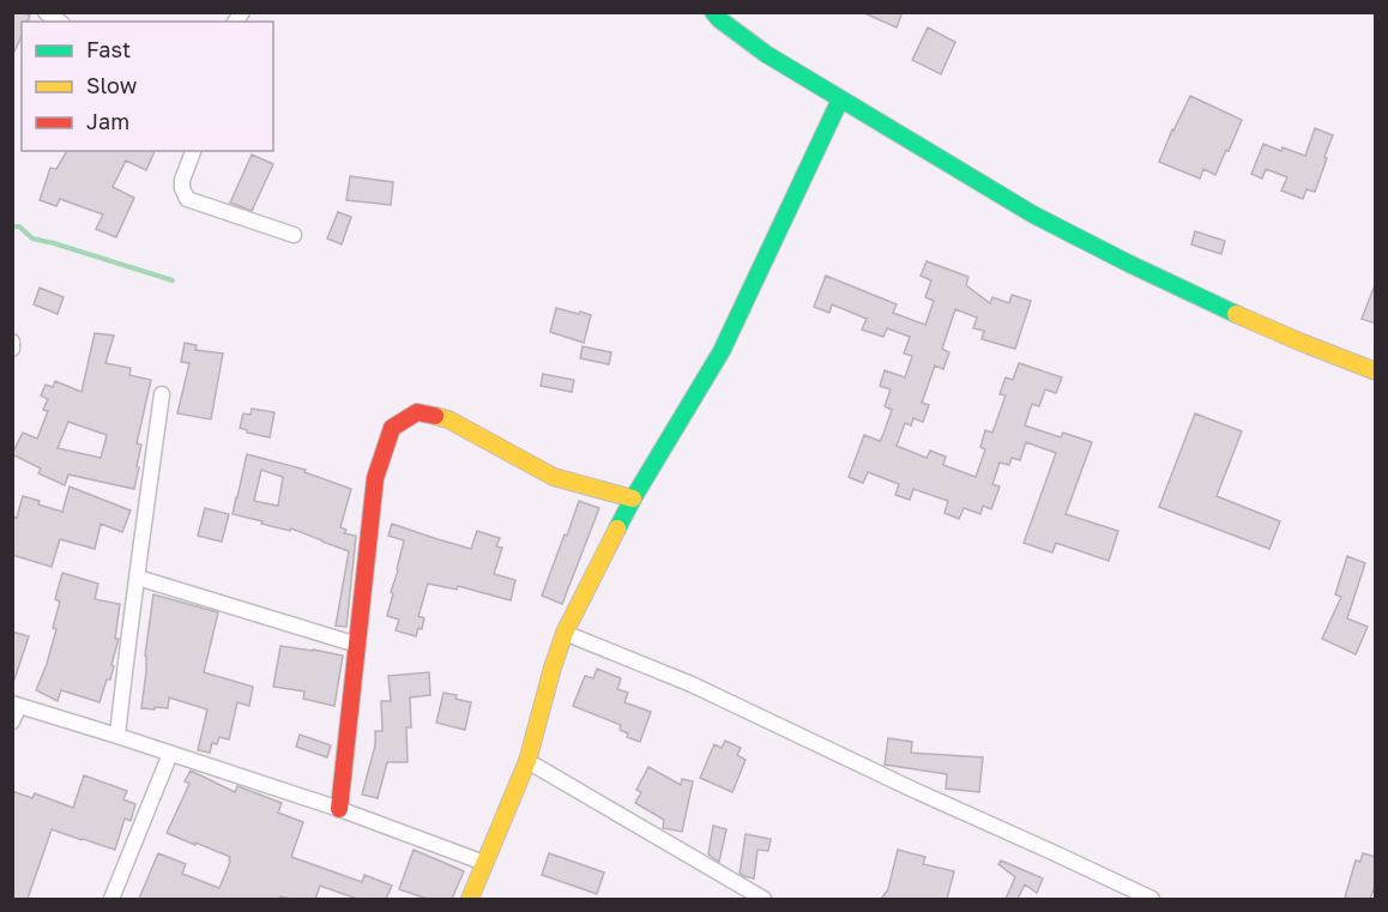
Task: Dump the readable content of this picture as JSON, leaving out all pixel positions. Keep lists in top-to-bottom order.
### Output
{
  "legend": ["Fast", "Slow", "Jam"]
}
